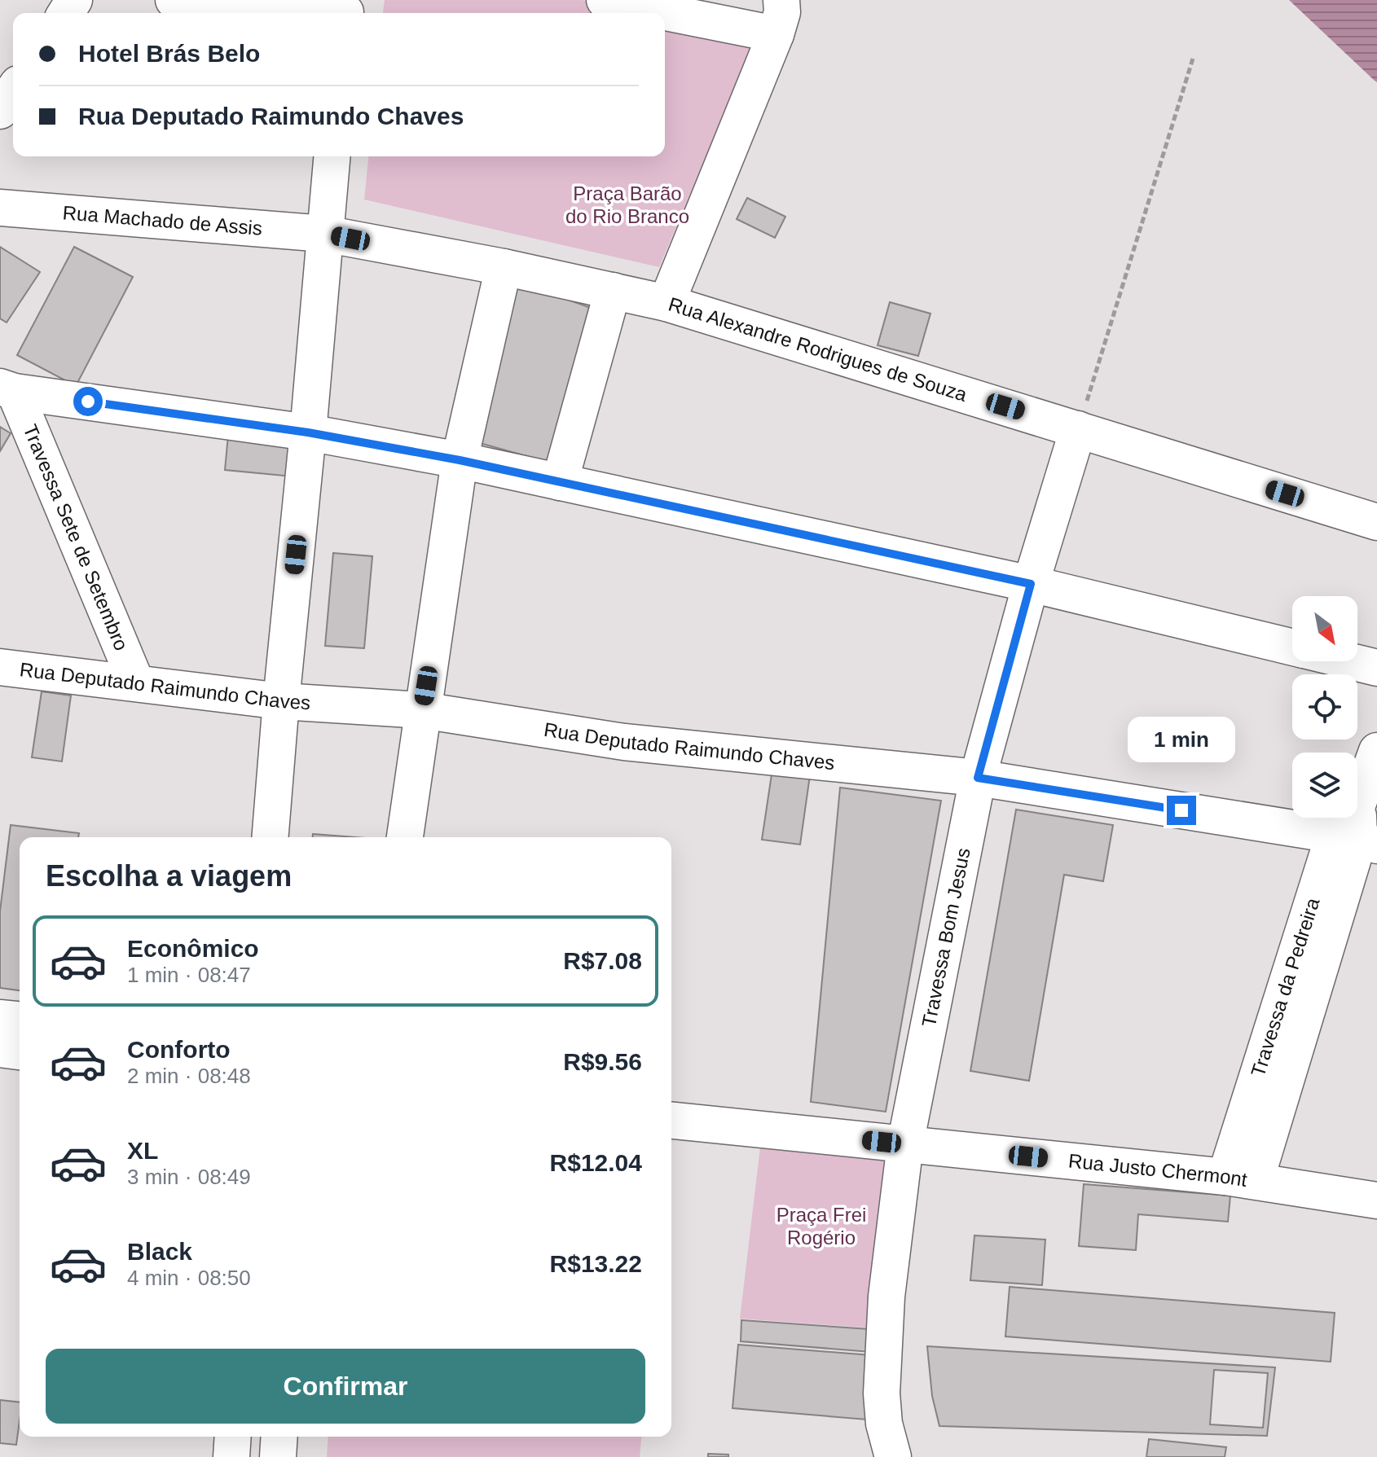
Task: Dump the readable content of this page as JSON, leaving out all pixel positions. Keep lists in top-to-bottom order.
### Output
{
  "streets": {
    "street": [
      "Rua Machado de Assis",
      "Rua Alexandre Rodrigues de Souza",
      "Travessa Sete de Setembro",
      "Rua Deputado Raimundo Chaves",
      "Travessa Bom Jesus",
      "Travessa da Pedreira",
      "Rua Justo Chermont"
    ]
  },
  "crossings": [
    ["Rua Machado de Assis", "Rua Alexandre Rodrigues de Souza"],
    ["Rua Alexandre Rodrigues de Souza", "Travessa Bom Jesus"],
    ["Travessa Sete de Setembro", "Rua Deputado Raimundo Chaves"],
    ["Rua Deputado Raimundo Chaves", "Travessa Bom Jesus"],
    ["Rua Deputado Raimundo Chaves", "Travessa da Pedreira"],
    ["Travessa Bom Jesus", "Rua Justo Chermont"],
    ["Travessa da Pedreira", "Rua Justo Chermont"]
  ],
  "parks": ["Praça Barão do Rio Branco", "Praça Frei Rogério"],
  "north": "bottom right",
  "page": {
    "banner": ["Hotel Brás Belo", "Rua Deputado Raimundo Chaves"],
    "bubble": "1 min",
    "heading": "Escolha a viagem",
    "list": [
      {
        "name": "Econômico",
        "note": "1 min · 08:47",
        "value": "R$7.08"
      },
      {
        "name": "Conforto",
        "note": "2 min · 08:48",
        "value": "R$9.56"
      },
      {
        "name": "XL",
        "note": "3 min · 08:49",
        "value": "R$12.04"
      },
      {
        "name": "Black",
        "note": "4 min · 08:50",
        "value": "R$13.22"
      }
    ],
    "buttons": "Confirmar"
  }
}
